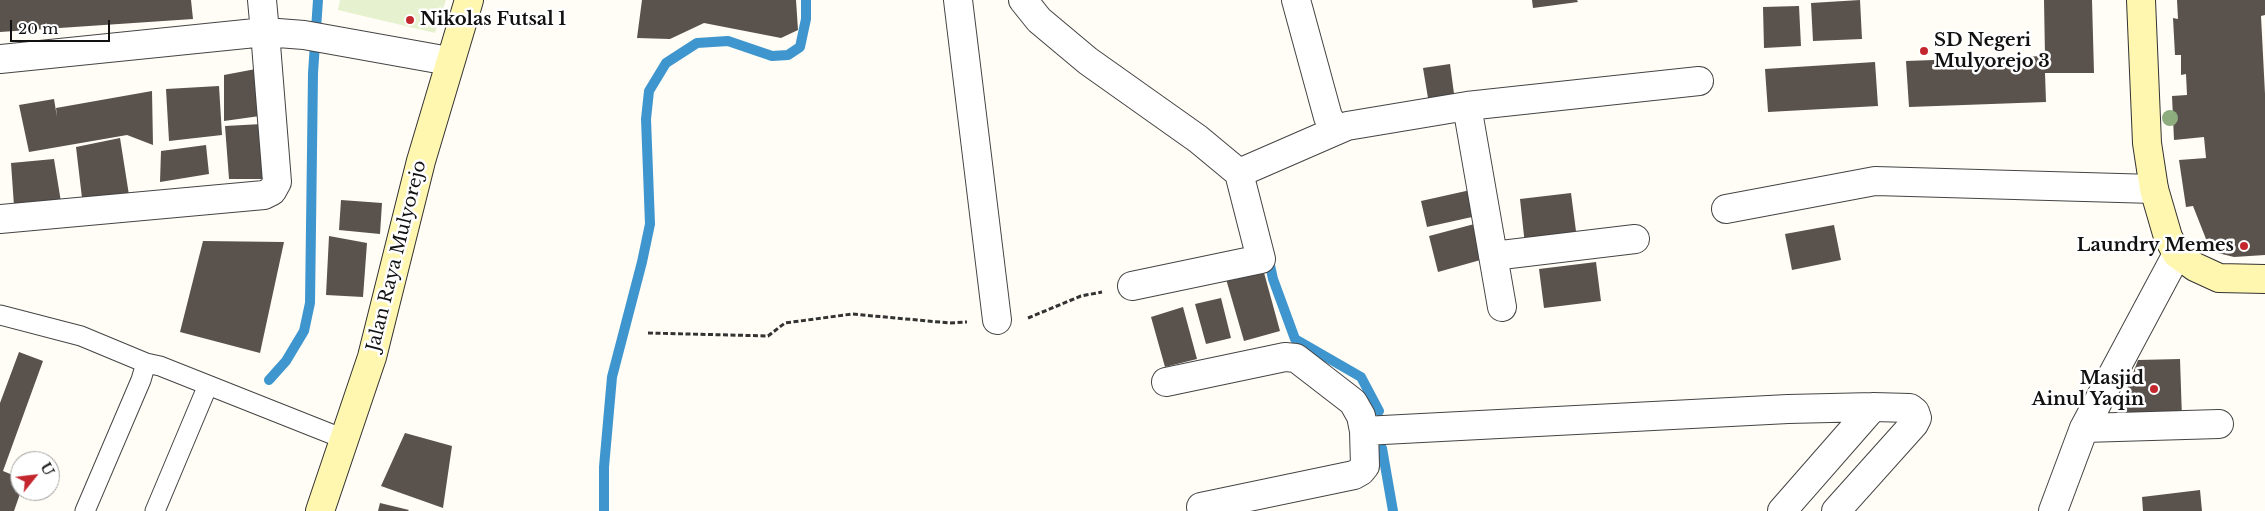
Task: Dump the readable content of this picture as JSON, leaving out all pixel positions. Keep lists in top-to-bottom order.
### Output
{
  "streets": {
    "main road": ["Jalan Raya Mulyorejo"]
  },
  "places": [
    "Nikolas Futsal 1",
    "SD Negeri Mulyorejo 3",
    "Laundry Memes",
    "Masjid Ainul Yaqin"
  ],
  "scale_bar": "20 m",
  "north": "top right"
}
